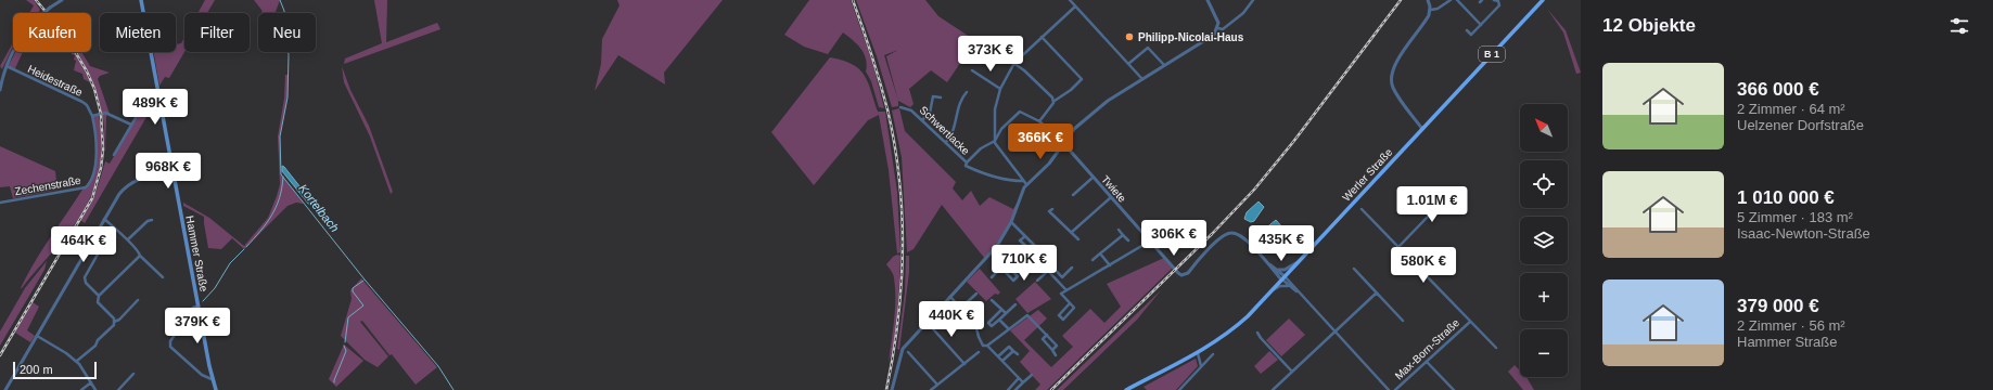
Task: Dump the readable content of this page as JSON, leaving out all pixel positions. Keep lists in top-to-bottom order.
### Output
{
  "streets": {
    "main road": ["B 1", "Werler Straße", "Hammer Straße"],
    "street": [
      "Heidestraße",
      "Schwertlacke",
      "Zechenstraße",
      "Twiete",
      "Max-Born-Straße"
    ]
  },
  "crossings": [
    ["Heidestraße", "Zechenstraße"],
    ["Werler Straße", "Twiete"]
  ],
  "water": ["Kortelbach"],
  "places": ["Philipp-Nicolai-Haus"],
  "scale_bar": "200 m",
  "north": "top left",
  "page": {
    "heading": "12 Objekte",
    "chip": [
      "Kaufen",
      "Mieten",
      "Filter",
      "Neu"
    ],
    "price": [
      "373K €",
      "489K €",
      "366K €",
      "968K €",
      "1.01M €",
      "306K €",
      "435K €",
      "464K €",
      "710K €",
      "580K €",
      "440K €",
      "379K €"
    ],
    "list": [
      {
        "name": "366 000 €",
        "note": "2 Zimmer · 64 m² · Uelzener Dorfstraße"
      },
      {
        "name": "1 010 000 €",
        "note": "5 Zimmer · 183 m² · Isaac-Newton-Straße"
      },
      {
        "name": "379 000 €",
        "note": "2 Zimmer · 56 m² · Hammer Straße"
      }
    ],
    "map_buttons": ["+", "−"],
    "scale": "200 m"
  }
}
